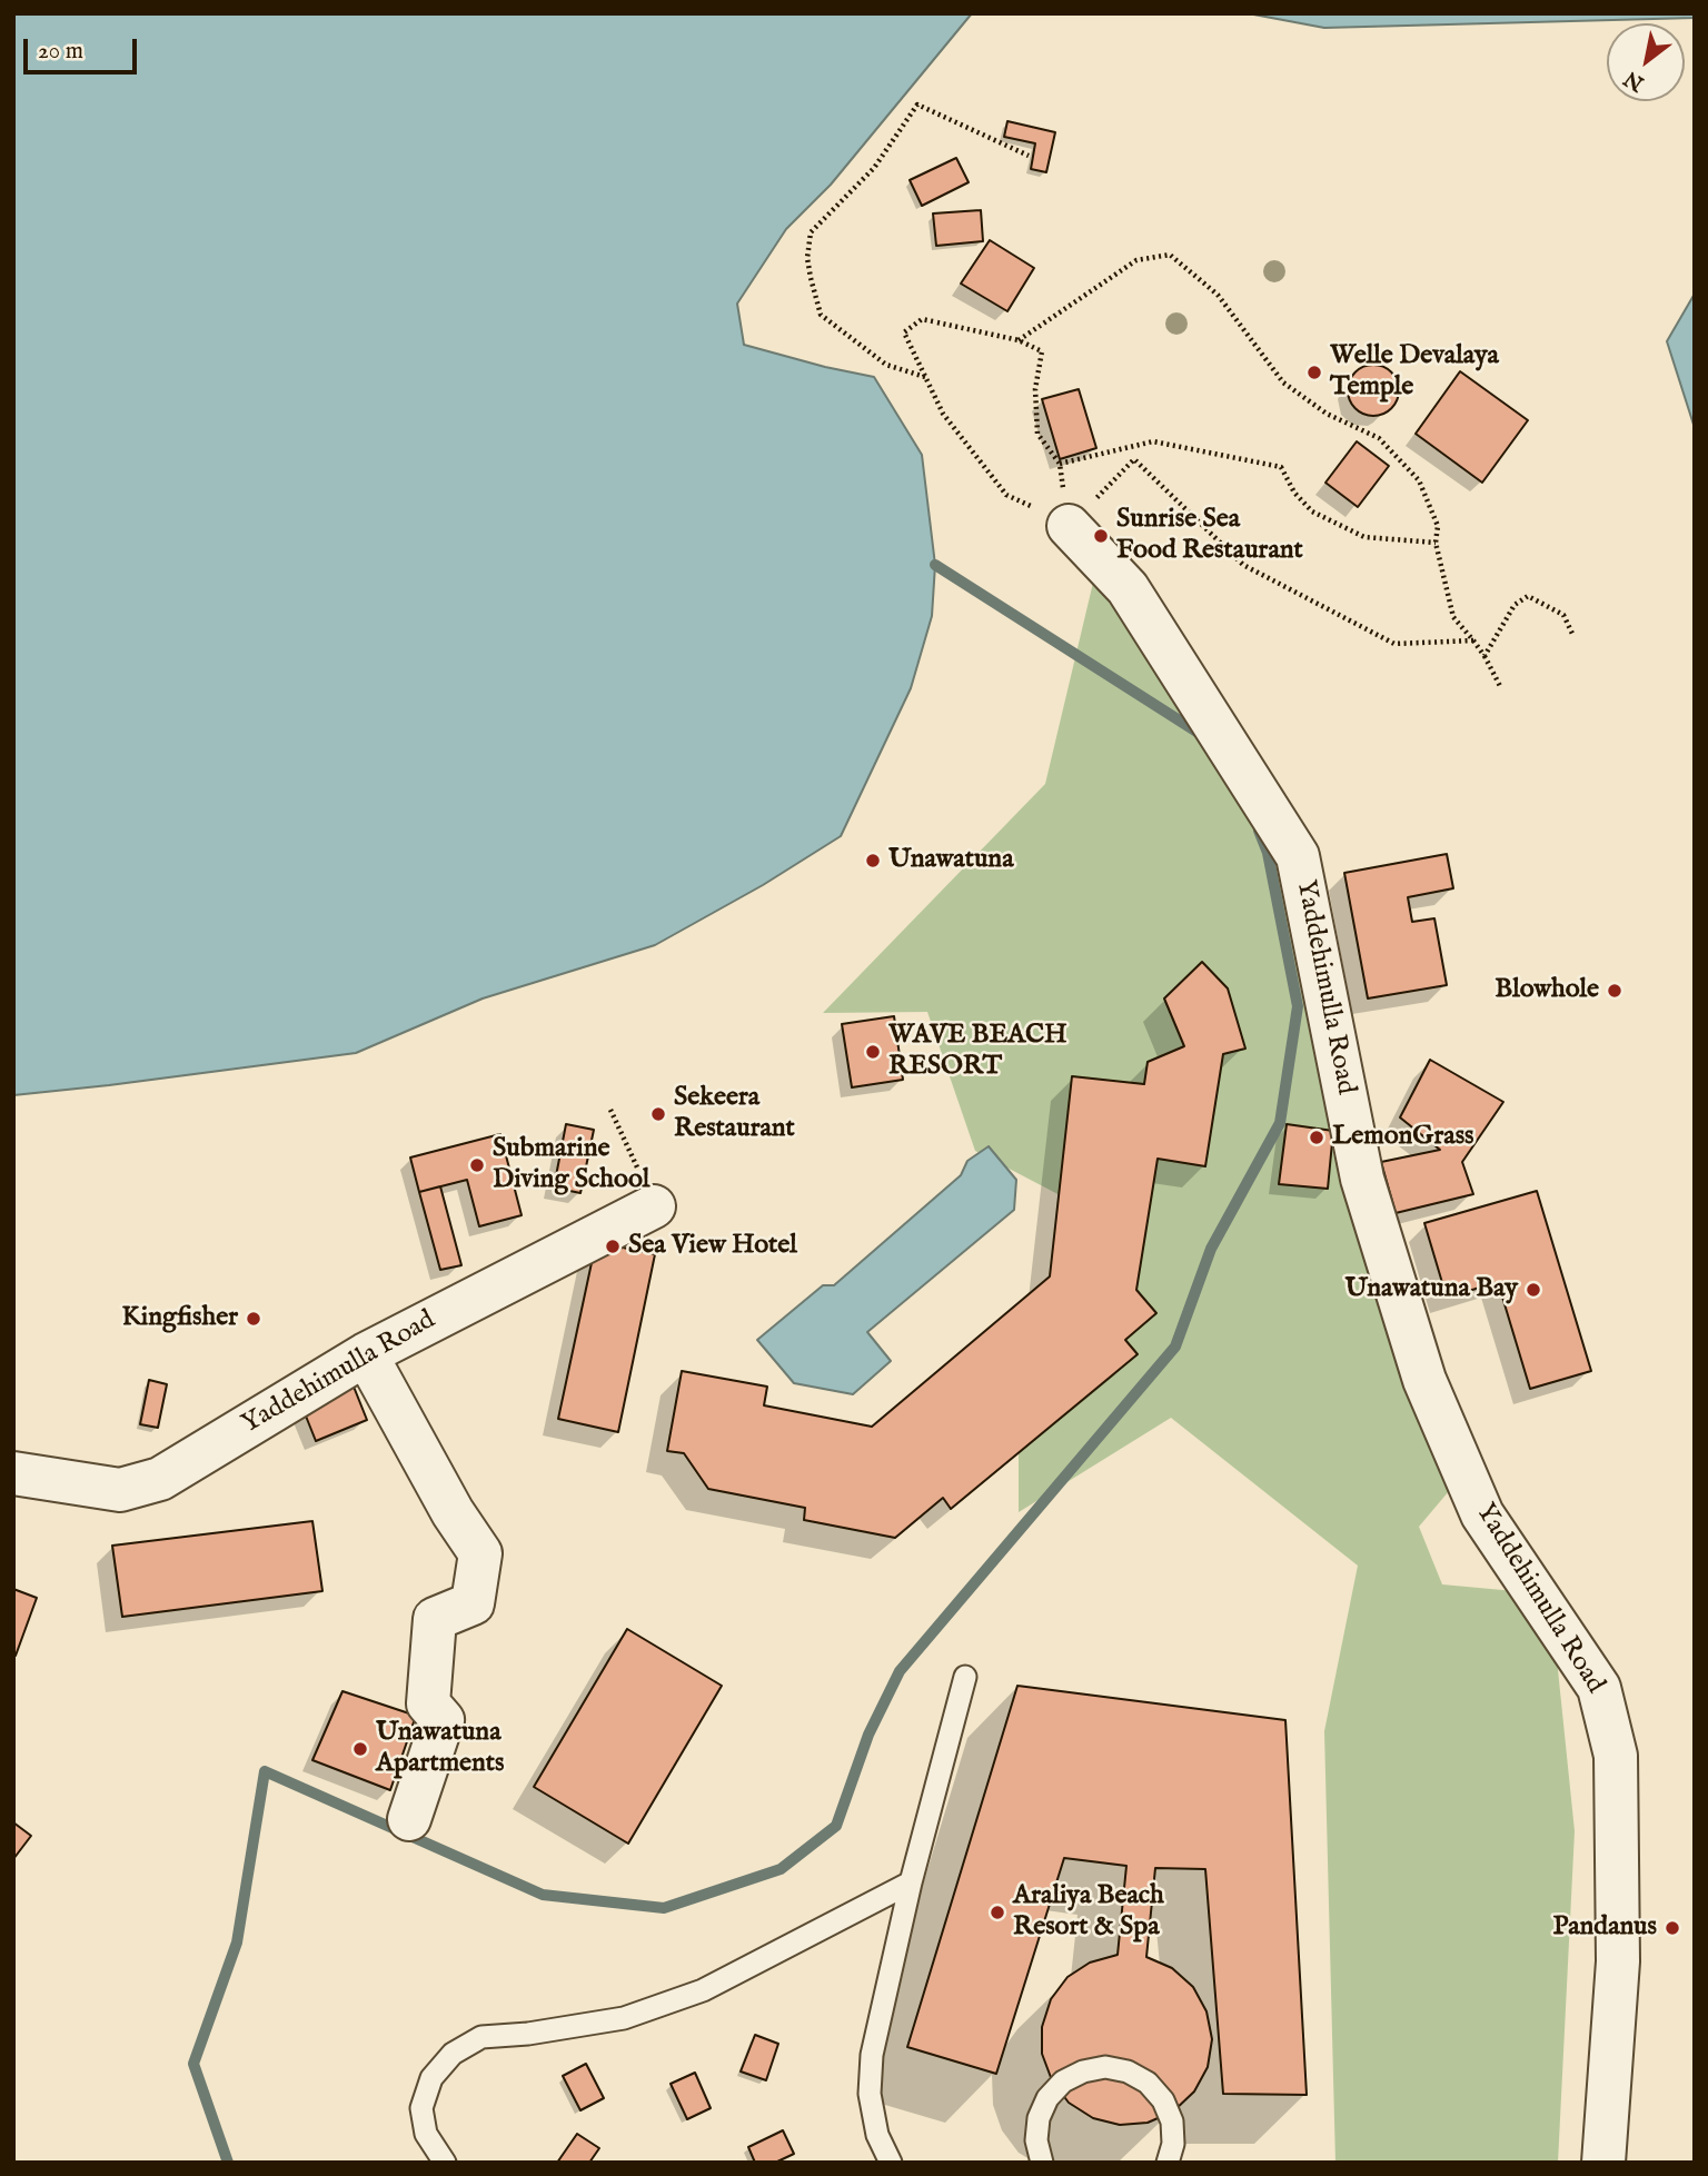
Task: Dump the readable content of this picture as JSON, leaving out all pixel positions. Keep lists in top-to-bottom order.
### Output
{
  "streets": {
    "street": ["Yaddehimulla Road"]
  },
  "places": [
    "Welle Devalaya Temple",
    "Sunrise Sea Food Restaurant",
    "Unawatuna",
    "Blowhole",
    "WAVE BEACH RESORT",
    "Sekeera Restaurant",
    "LemonGrass",
    "Submarine Diving School",
    "Sea View Hotel",
    "Unawatuna Bay",
    "Kingfisher",
    "Unawatuna Apartments",
    "Araliya Beach Resort & Spa",
    "Pandanus"
  ],
  "scale_bar": "20 m",
  "north": "bottom left"
}
